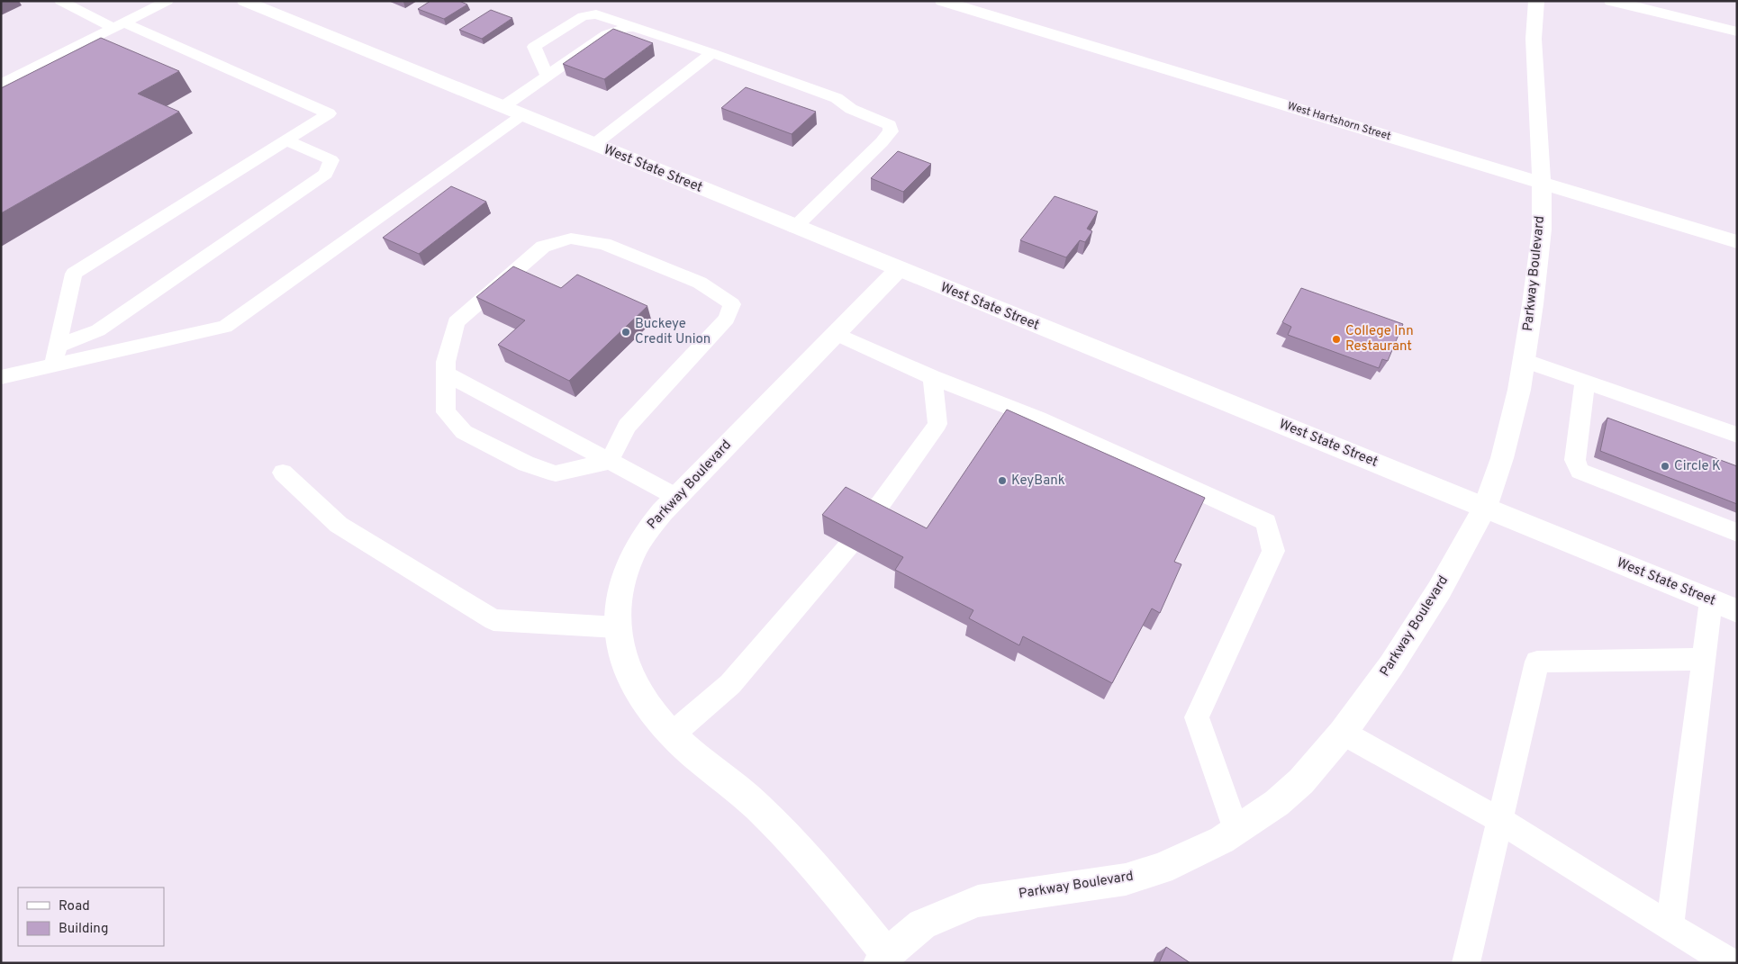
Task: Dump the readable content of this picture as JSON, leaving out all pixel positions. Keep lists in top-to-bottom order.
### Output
{
  "streets": {
    "main road": ["West Hartshorn Street", "West State Street", "Parkway Boulevard"]
  },
  "crossings": [
    ["West Hartshorn Street", "Parkway Boulevard"],
    ["West State Street", "Parkway Boulevard"]
  ],
  "places": [
    "Buckeye Credit Union",
    "College Inn Restaurant",
    "Circle K",
    "KeyBank"
  ],
  "legend": ["Road", "Building"]
}
